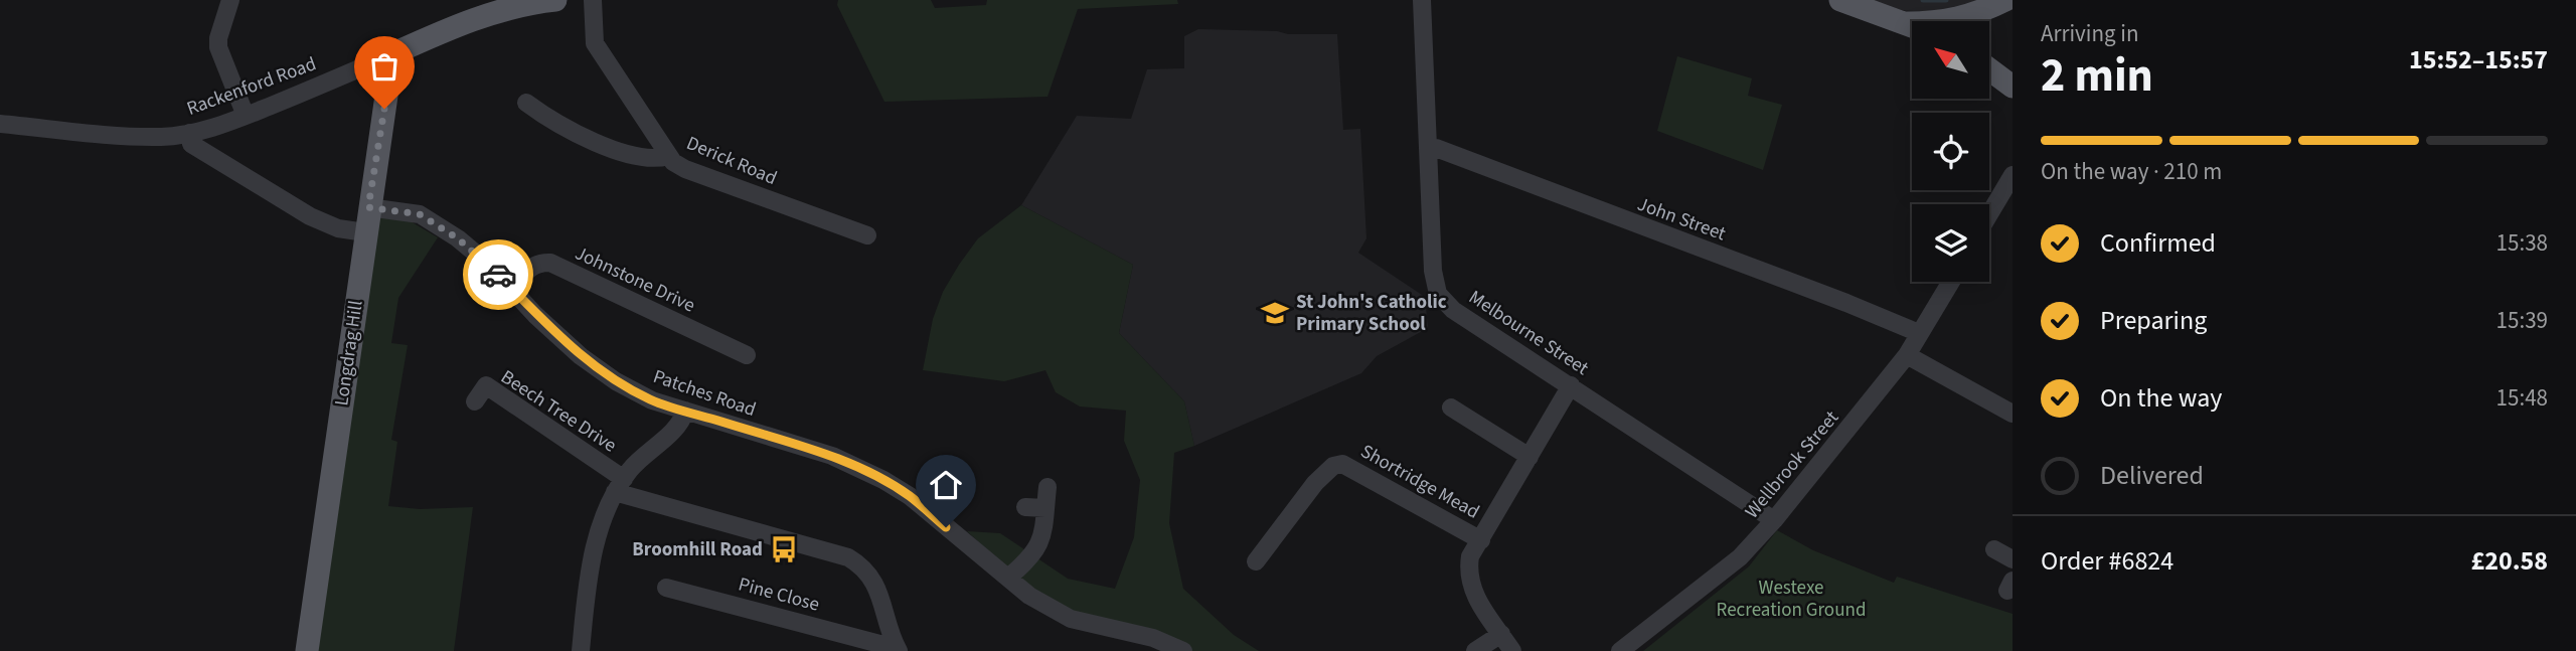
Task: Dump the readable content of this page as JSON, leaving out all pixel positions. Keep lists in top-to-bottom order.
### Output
{
  "streets": {
    "main road": ["Longdrag Hill"],
    "street": [
      "Rackenford Road",
      "Derick Road",
      "John Street",
      "Johnstone Drive",
      "Melbourne Street",
      "Patches Road",
      "Beech Tree Drive",
      "Wellbrook Street",
      "Shortridge Mead",
      "Pine Close"
    ]
  },
  "crossings": [
    ["Rackenford Road", "Longdrag Hill"],
    ["John Street", "Melbourne Street"],
    ["John Street", "Wellbrook Street"],
    ["Johnstone Drive", "Patches Road"],
    ["Melbourne Street", "Wellbrook Street"],
    ["Longdrag Hill", "Patches Road"]
  ],
  "parks": ["Westexe Recreation Ground"],
  "places": {
    "school or university": ["St John's Catholic Primary School"],
    "bus stop": ["Broomhill Road"]
  },
  "north": "top left",
  "page": {
    "heading": ["2 min", "Arriving in", "15:52–15:57"],
    "panel": ["Order #6824", "£20.58"],
    "bar": "On the way · 210 m",
    "list": [
      ["Confirmed", "15:38"],
      ["Preparing", "15:39"],
      ["On the way", "15:48"],
      "Delivered"
    ]
  }
}
